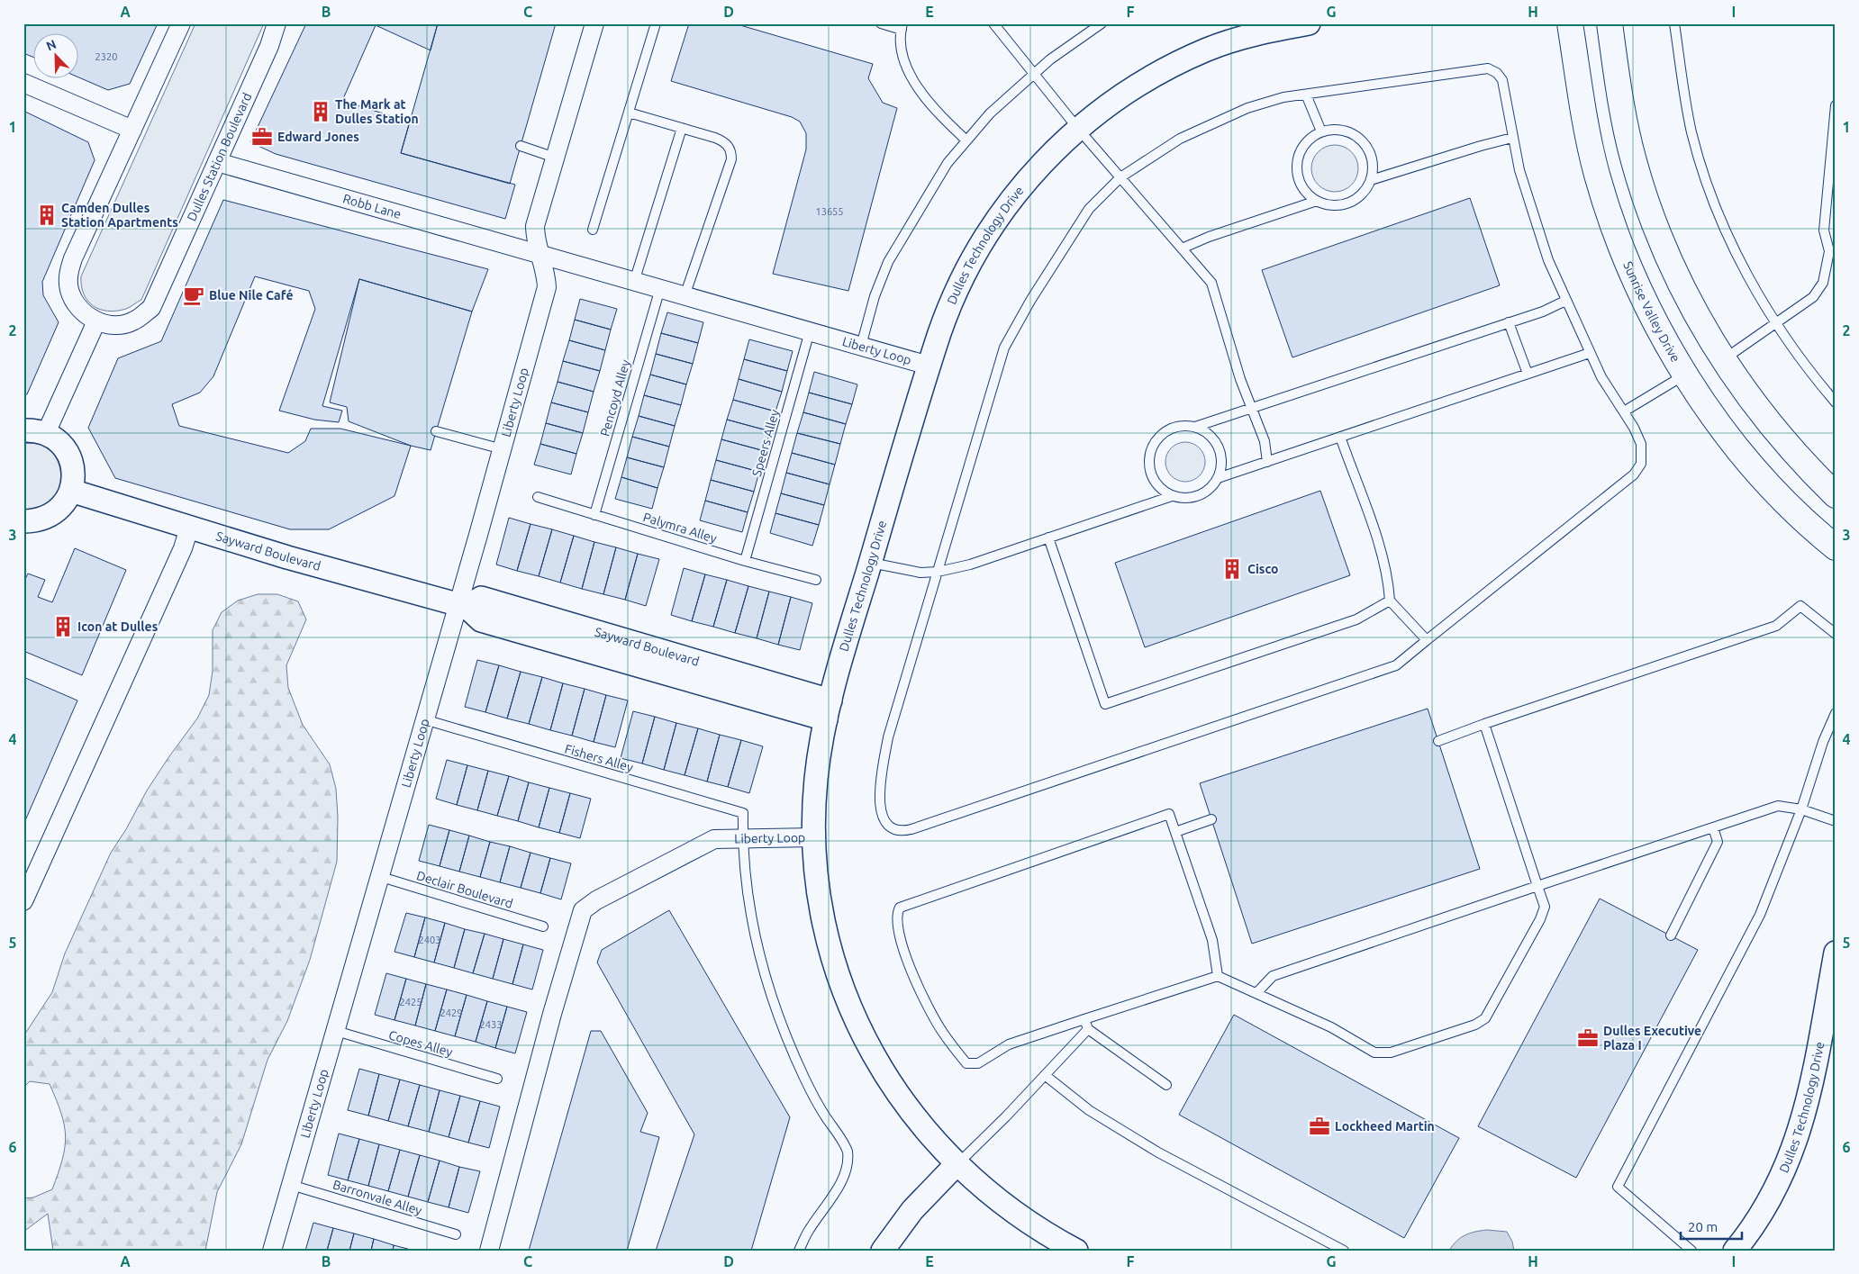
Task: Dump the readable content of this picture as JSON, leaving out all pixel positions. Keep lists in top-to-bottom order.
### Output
{
  "streets": {
    "main road": ["Sunrise Valley Drive"],
    "street": [
      "Dulles Station Boulevard",
      "Robb Lane",
      "Dulles Technology Drive",
      "Liberty Loop",
      "Sayward Boulevard"
    ],
    "lane": [
      "Pencoyd Alley",
      "Speers Alley",
      "Palymra Alley",
      "Fishers Alley",
      "Declair Boulevard",
      "Copes Alley",
      "Barronvale Alley"
    ]
  },
  "crossings": [
    ["Dulles Station Boulevard", "Robb Lane"],
    ["Robb Lane", "Liberty Loop"],
    ["Dulles Technology Drive", "Liberty Loop"],
    ["Dulles Technology Drive", "Sayward Boulevard"],
    ["Liberty Loop", "Pencoyd Alley"],
    ["Liberty Loop", "Speers Alley"],
    ["Liberty Loop", "Sayward Boulevard"],
    ["Liberty Loop", "Fishers Alley"],
    ["Liberty Loop", "Declair Boulevard"],
    ["Liberty Loop", "Copes Alley"],
    ["Liberty Loop", "Barronvale Alley"],
    ["Pencoyd Alley", "Palymra Alley"],
    ["Speers Alley", "Palymra Alley"]
  ],
  "places": {
    "building": [
      "The Mark at Dulles Station",
      "Camden Dulles Station Apartments",
      "Cisco",
      "Icon at Dulles"
    ],
    "office": ["Edward Jones", "Dulles Executive Plaza I", "Lockheed Martin"],
    "cafe": ["Blue Nile Café"]
  },
  "house_numbers": [
    "2320",
    "13655",
    "2403",
    "2425",
    "2429",
    "2433"
  ],
  "scale_bar": "20 m",
  "north": "top left",
  "grid": {
    "columns": [
      "A",
      "B",
      "C",
      "D",
      "E",
      "F",
      "G",
      "H",
      "I"
    ],
    "rows": [
      "1",
      "2",
      "3",
      "4",
      "5",
      "6"
    ]
  }
}
